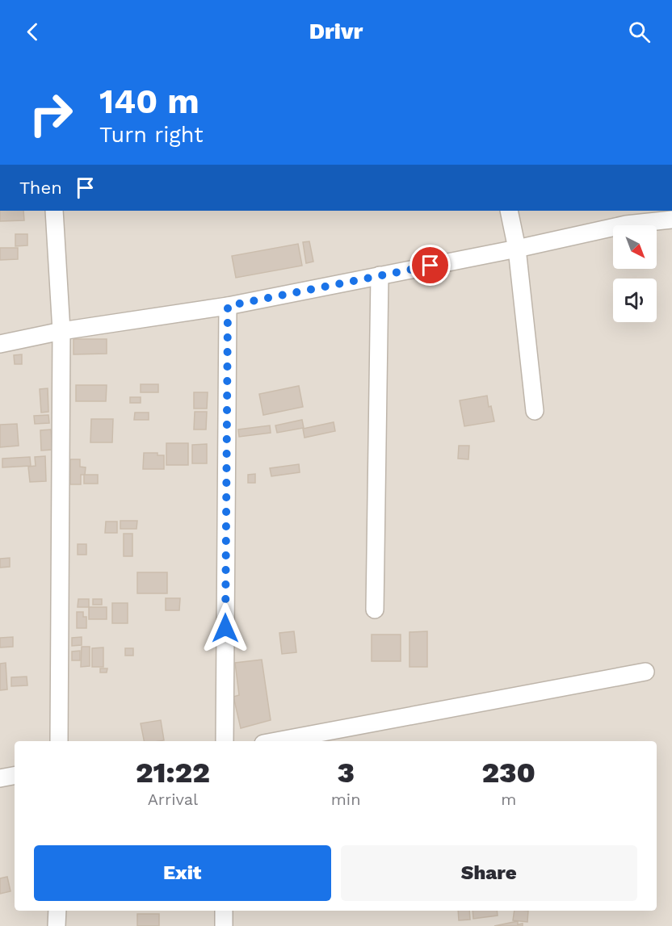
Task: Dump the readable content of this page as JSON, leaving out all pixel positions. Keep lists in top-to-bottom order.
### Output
{
  "north": "bottom right",
  "page": {
    "header": "Drivr",
    "turn": ["140 m", "Turn right"],
    "then": "Then",
    "eta": [
      "21:22",
      "Arrival",
      "3",
      "min",
      "230",
      "m"
    ],
    "buttons": ["Exit", "Share"]
  }
}
